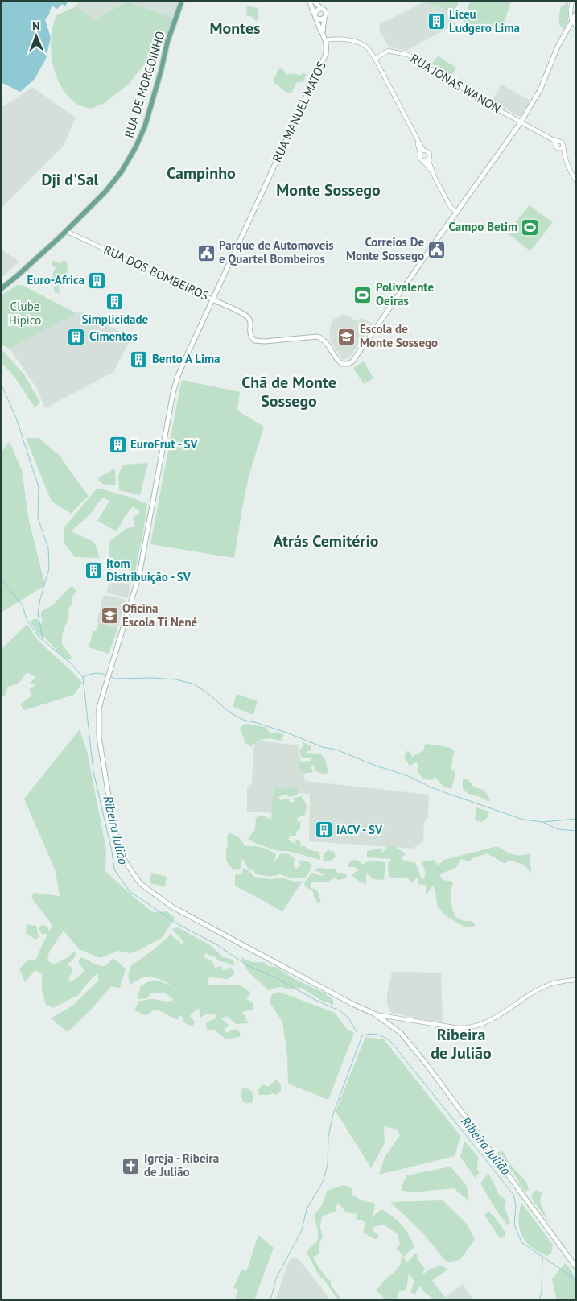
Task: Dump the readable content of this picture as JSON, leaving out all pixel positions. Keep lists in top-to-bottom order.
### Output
{
  "streets": {
    "main road": ["RUA DE MORGOINHO", "RUA MANUEL MATOS", "RUA DOS BOMBEIROS"],
    "street": ["RUA JONAS WANON"]
  },
  "crossings": [
    ["RUA DE MORGOINHO", "RUA DOS BOMBEIROS"],
    ["RUA MANUEL MATOS", "RUA DOS BOMBEIROS"]
  ],
  "districts": [
    "Montes",
    "Campinho",
    "Dji d'Sal",
    "Monte Sossego",
    "Chã de Monte Sossego",
    "Atrás Cemitério",
    "Ribeira de Julião"
  ],
  "water": ["Ribeira Julião"],
  "parks": ["Clube Hipico"],
  "places": {
    "building": [
      "Liceu Ludgero Lima",
      "Euro-Africa",
      "Simplicidade",
      "Cimentos",
      "Bento A Lima",
      "EuroFrut - SV",
      "Itom Distribuição - SV",
      "IACV - SV"
    ],
    "sports": ["Campo Betim", "Polivalente Oeiras"],
    "public building": ["Correios De Monte Sossego", "Parque de Automoveis e Quartel Bombeiros"],
    "school or university": ["Escola de Monte Sossego", "Oficina Escola Ti Nené"],
    "church": ["Igreja - Ribeira de Julião"]
  },
  "north": "top"
}
